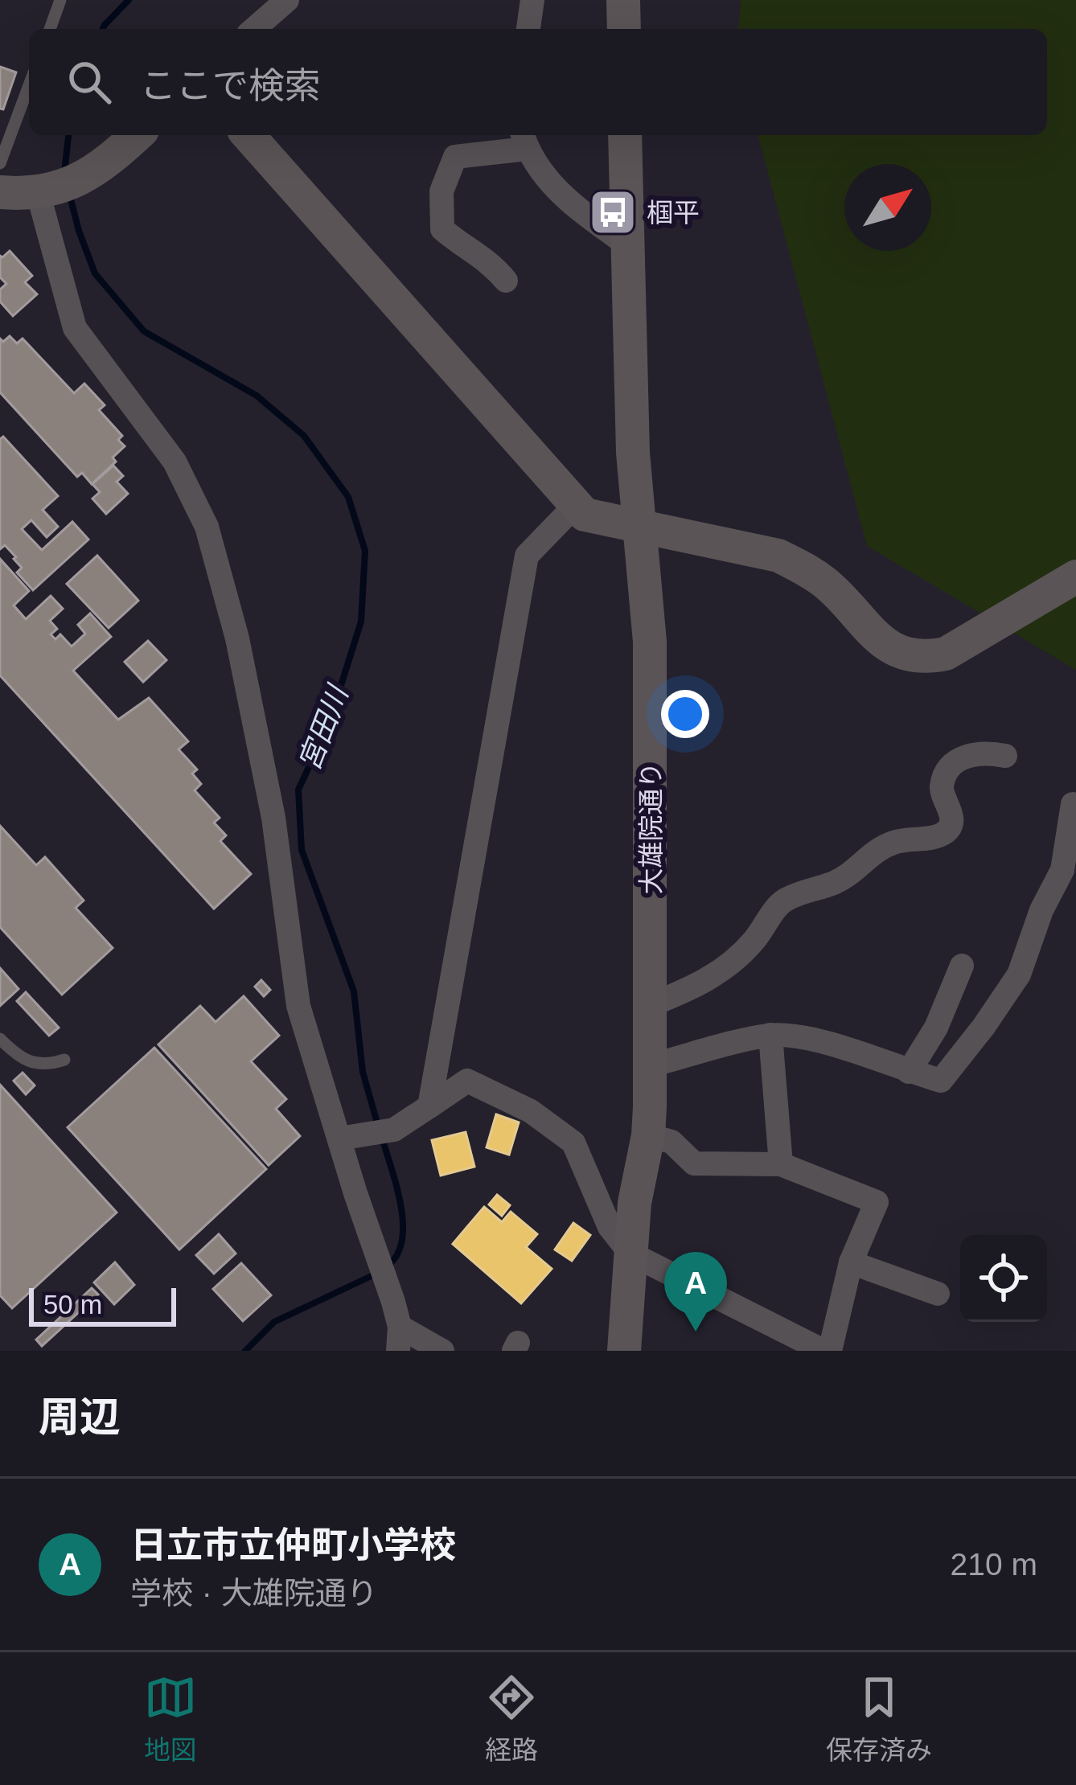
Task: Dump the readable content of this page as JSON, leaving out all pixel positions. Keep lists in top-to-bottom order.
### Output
{
  "streets": {
    "street": ["大雄院通り"]
  },
  "water": ["宮田川"],
  "places": {
    "bus stop": ["椢平"]
  },
  "scale_bar": "50 m",
  "north": "top right",
  "page": {
    "search": "ここで検索",
    "pins": "A",
    "scale": "50 m",
    "heading": "周辺",
    "list": [
      {
        "mark": "A",
        "name": "日立市立仲町小学校",
        "note": "学校 · 大雄院通り",
        "value": "210 m"
      }
    ],
    "nav": ["地図", "経路", "保存済み"]
  }
}
